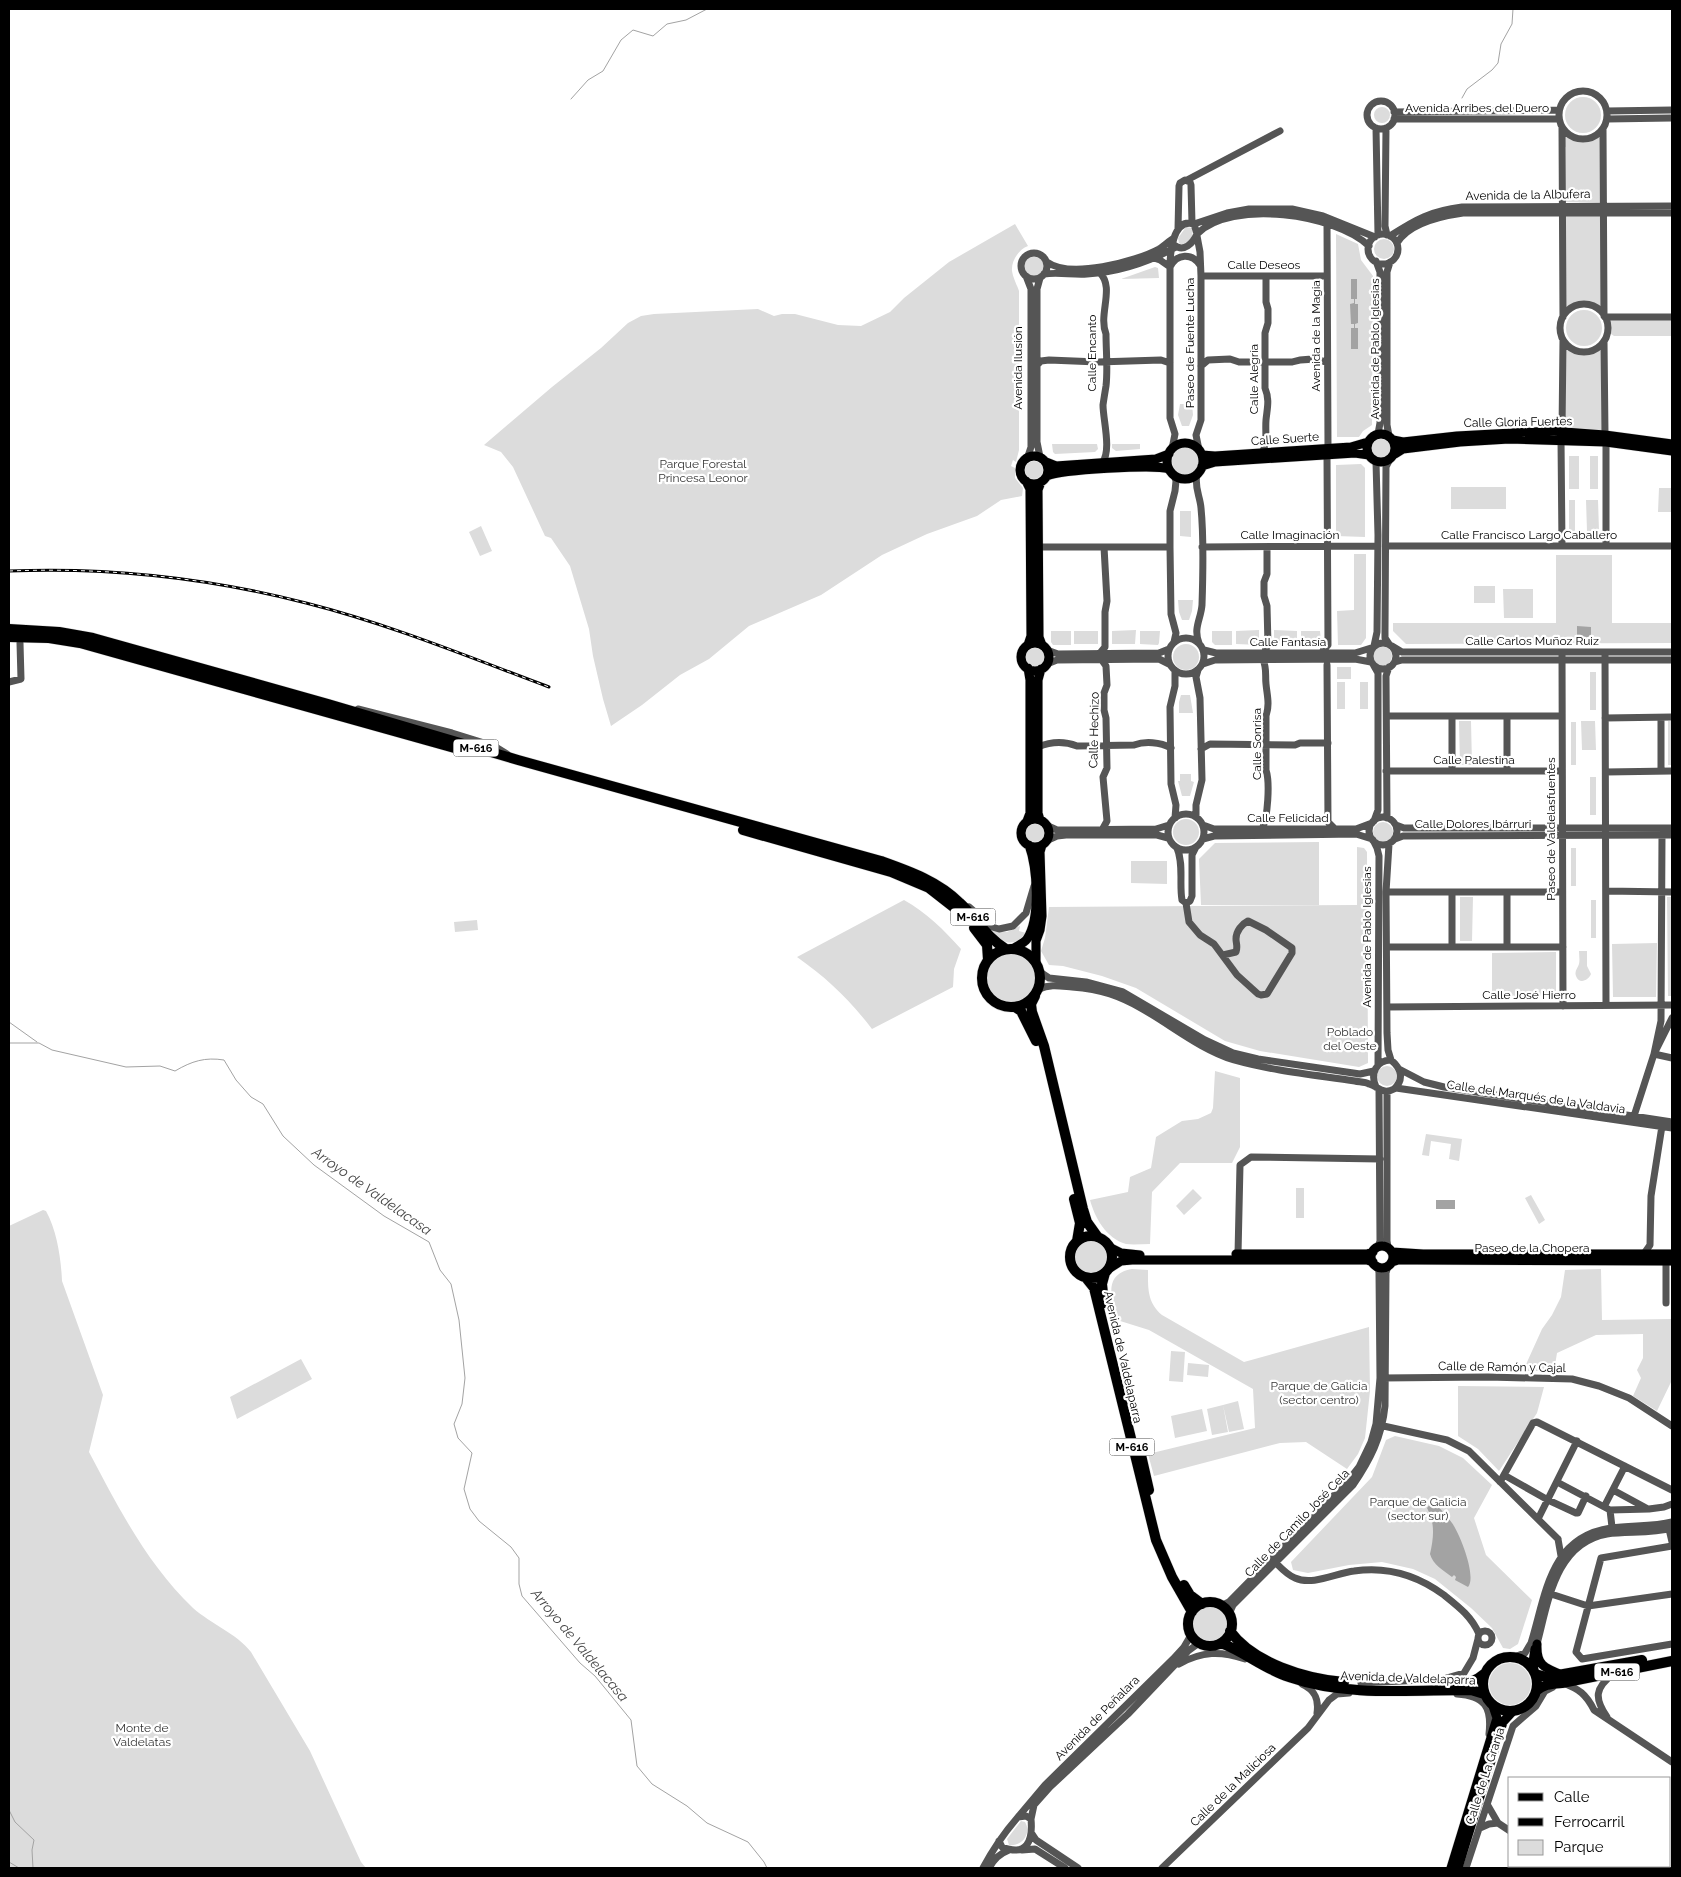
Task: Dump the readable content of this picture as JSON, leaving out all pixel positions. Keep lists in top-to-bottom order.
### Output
{
  "streets": {
    "highway": ["M-616", "Avenida de Valdelaparra"],
    "main road": ["Calle Gloria Fuertes", "Calle Suerte", "Paseo de la Chopera"],
    "street": [
      "Avenida Arribes del Duero",
      "Avenida de la Albufera",
      "Calle Deseos",
      "Avenida de la Magia",
      "Paseo de Fuente Lucha",
      "Avenida de Pablo Iglesias",
      "Calle Encanto",
      "Avenida Ilusión",
      "Calle Alegría",
      "Calle Imaginación",
      "Calle Francisco Largo Caballero",
      "Calle Carlos Muñoz Ruiz",
      "Calle Fantasía",
      "Calle Hechizo",
      "Calle Sonrisa",
      "Calle Palestina",
      "Calle Felicidad",
      "Calle Dolores Ibárruri",
      "Paseo de Valdelasfuentes",
      "Calle José Hierro",
      "Calle del Marqués de la Valdavia",
      "Calle de Ramón y Cajal",
      "Calle de Camilo José Cela",
      "Avenida de Peñalara",
      "Calle de La Granja",
      "Calle de la Maliciosa"
    ]
  },
  "crossings": [
    ["Avenida de la Albufera", "Avenida de Pablo Iglesias"],
    ["Calle Deseos", "Avenida de la Magia"],
    ["Calle Deseos", "Paseo de Fuente Lucha"],
    ["Calle Deseos", "Calle Alegría"],
    ["Avenida de la Magia", "Calle Suerte"],
    ["Avenida de la Magia", "Calle Imaginación"],
    ["Paseo de Fuente Lucha", "Calle Suerte"],
    ["Avenida de Pablo Iglesias", "Calle Gloria Fuertes"],
    ["Avenida de Pablo Iglesias", "Calle Suerte"],
    ["Avenida de Pablo Iglesias", "Calle Felicidad"],
    ["Avenida de Pablo Iglesias", "Calle Dolores Ibárruri"],
    ["Avenida de Pablo Iglesias", "Calle José Hierro"],
    ["Avenida de Pablo Iglesias", "Calle del Marqués de la Valdavia"],
    ["Calle Alegría", "Calle Suerte"],
    ["Calle Gloria Fuertes", "Calle Suerte"],
    ["Calle Imaginación", "Calle Francisco Largo Caballero"],
    ["Calle Imaginación", "Calle Sonrisa"],
    ["Calle Carlos Muñoz Ruiz", "Calle Fantasía"],
    ["Calle Carlos Muñoz Ruiz", "Paseo de Valdelasfuentes"],
    ["Calle Fantasía", "Calle Sonrisa"],
    ["Calle Sonrisa", "Calle Felicidad"],
    ["M-616", "Avenida de Valdelaparra"],
    ["M-616", "Calle de La Granja"],
    ["Calle Palestina", "Paseo de Valdelasfuentes"],
    ["Calle Felicidad", "Calle Dolores Ibárruri"],
    ["Calle Dolores Ibárruri", "Paseo de Valdelasfuentes"],
    ["Paseo de Valdelasfuentes", "Calle José Hierro"],
    ["Paseo de la Chopera", "Calle de Camilo José Cela"],
    ["Avenida de Valdelaparra", "Calle de Camilo José Cela"],
    ["Avenida de Valdelaparra", "Avenida de Peñalara"],
    ["Avenida de Valdelaparra", "Calle de la Maliciosa"],
    ["Calle de Ramón y Cajal", "Calle de Camilo José Cela"],
    ["Calle de Camilo José Cela", "Avenida de Peñalara"]
  ],
  "water": ["Arroyo de Valdelacasa"],
  "parks": [
    "Parque Forestal Princesa Leonor",
    "Poblado del Oeste",
    "Parque de Galicia (sector centro)",
    "Parque de Galicia (sector sur)",
    "Monte de Valdelatas"
  ],
  "legend": ["Calle", "Ferrocarril", "Parque"]
}
